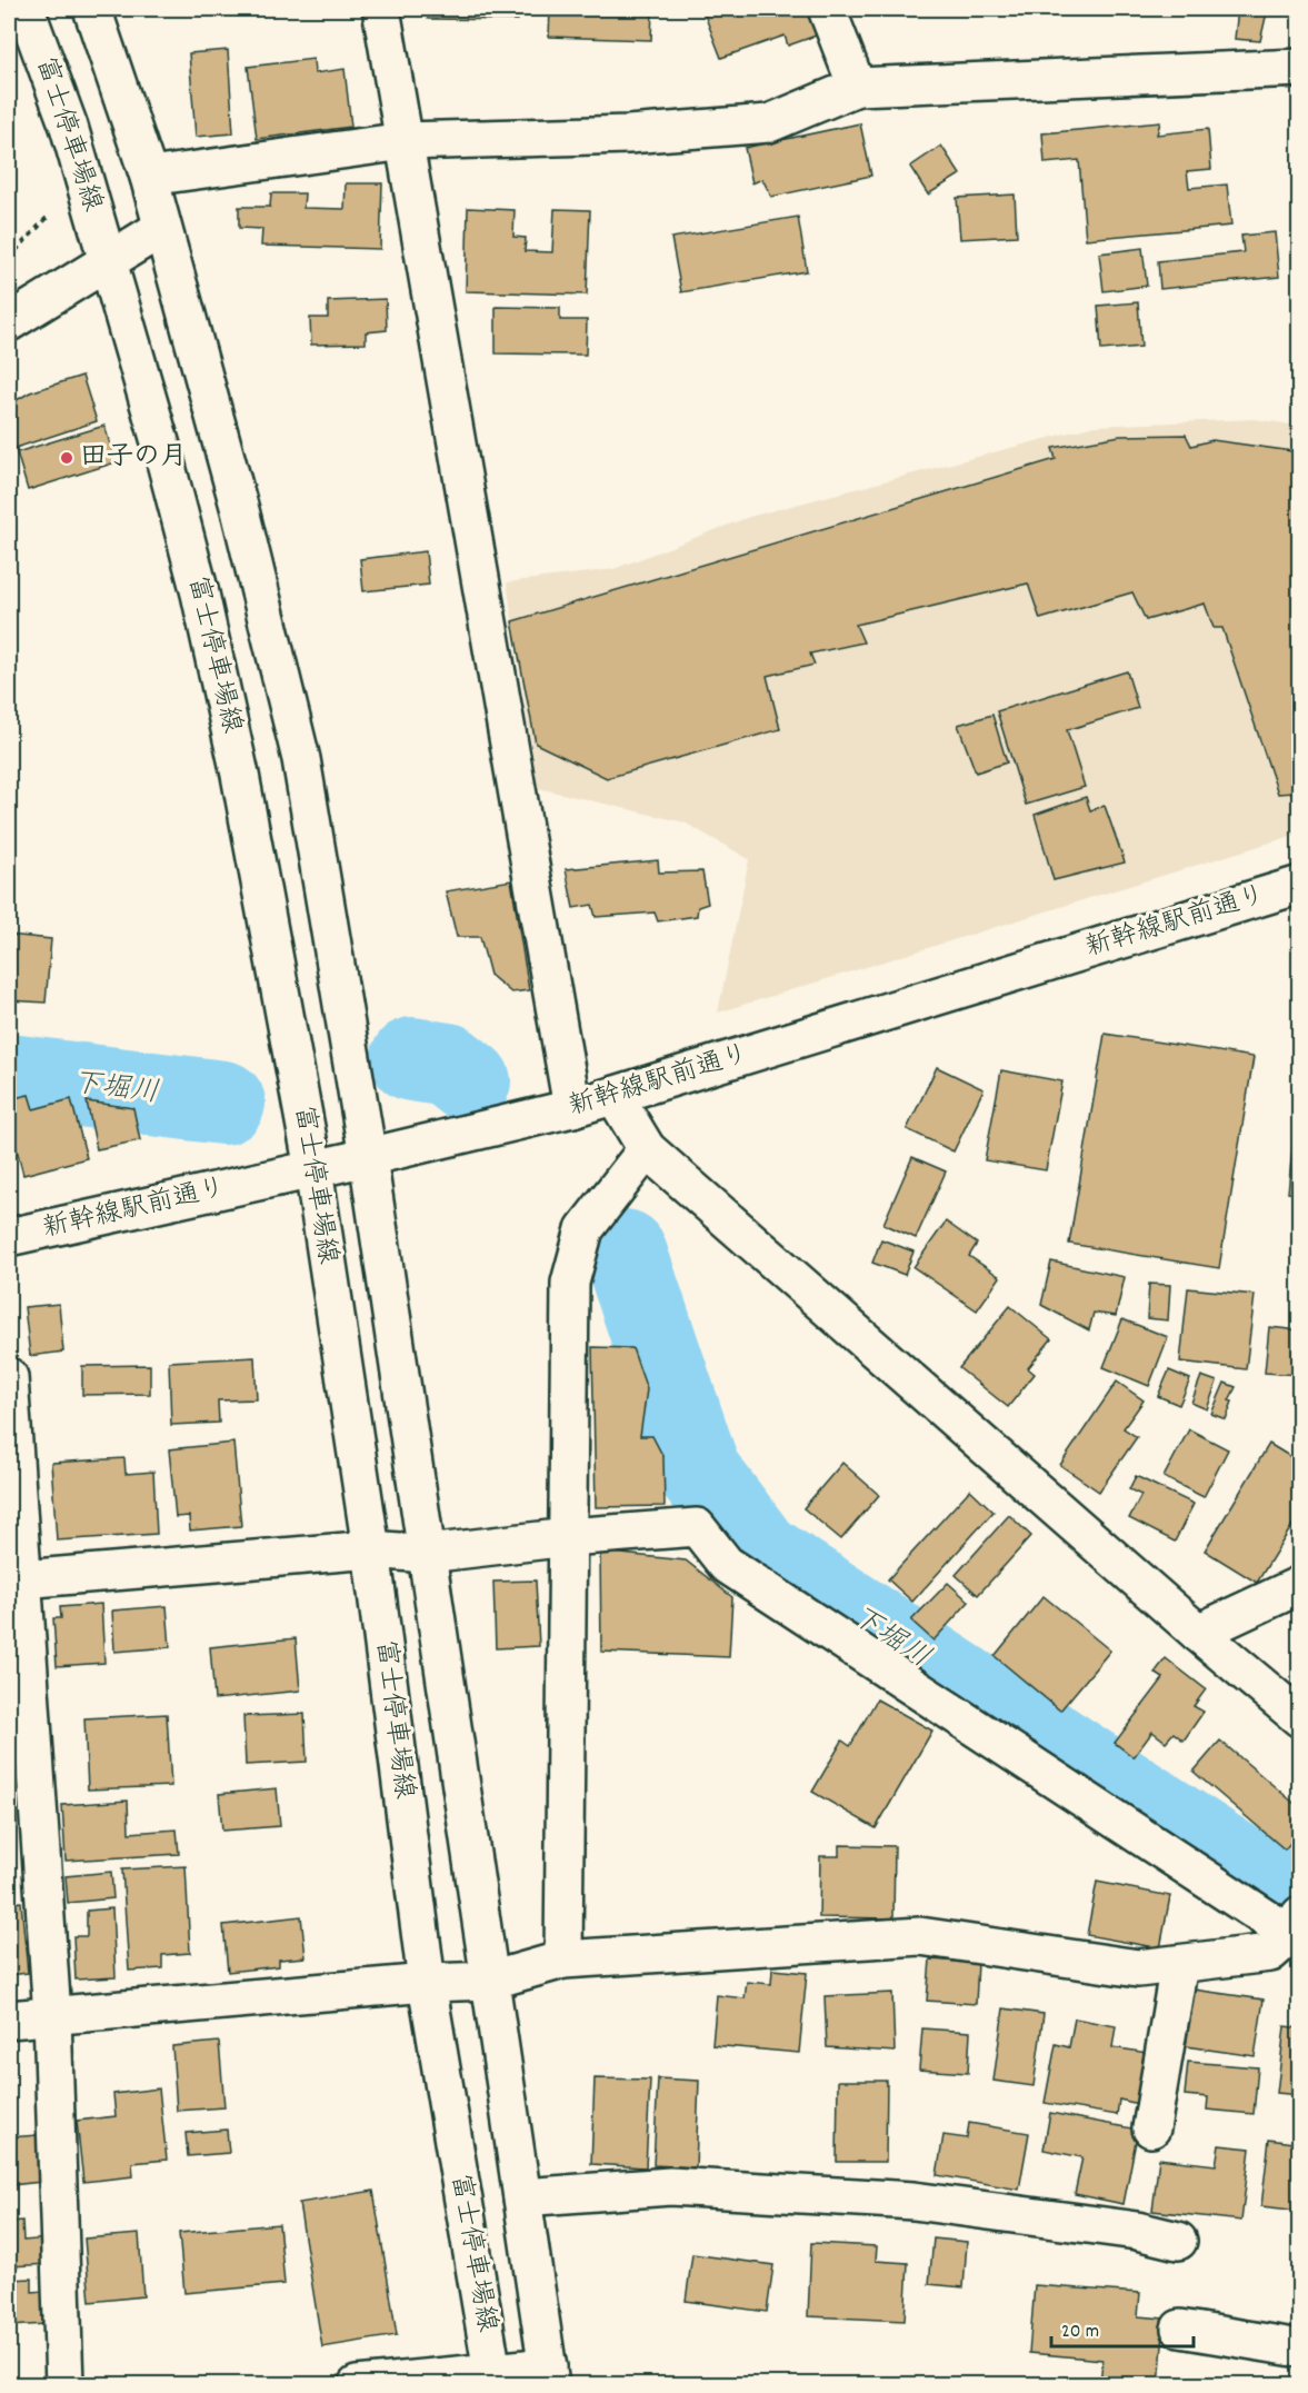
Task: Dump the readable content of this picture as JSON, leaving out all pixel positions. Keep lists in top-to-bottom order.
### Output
{
  "streets": {
    "street": ["富士停車場線", "新幹線駅前通り"]
  },
  "crossings": [
    ["富士停車場線", "新幹線駅前通り"]
  ],
  "water": ["下堀川"],
  "places": ["田子の月"],
  "scale_bar": "20 m"
}
